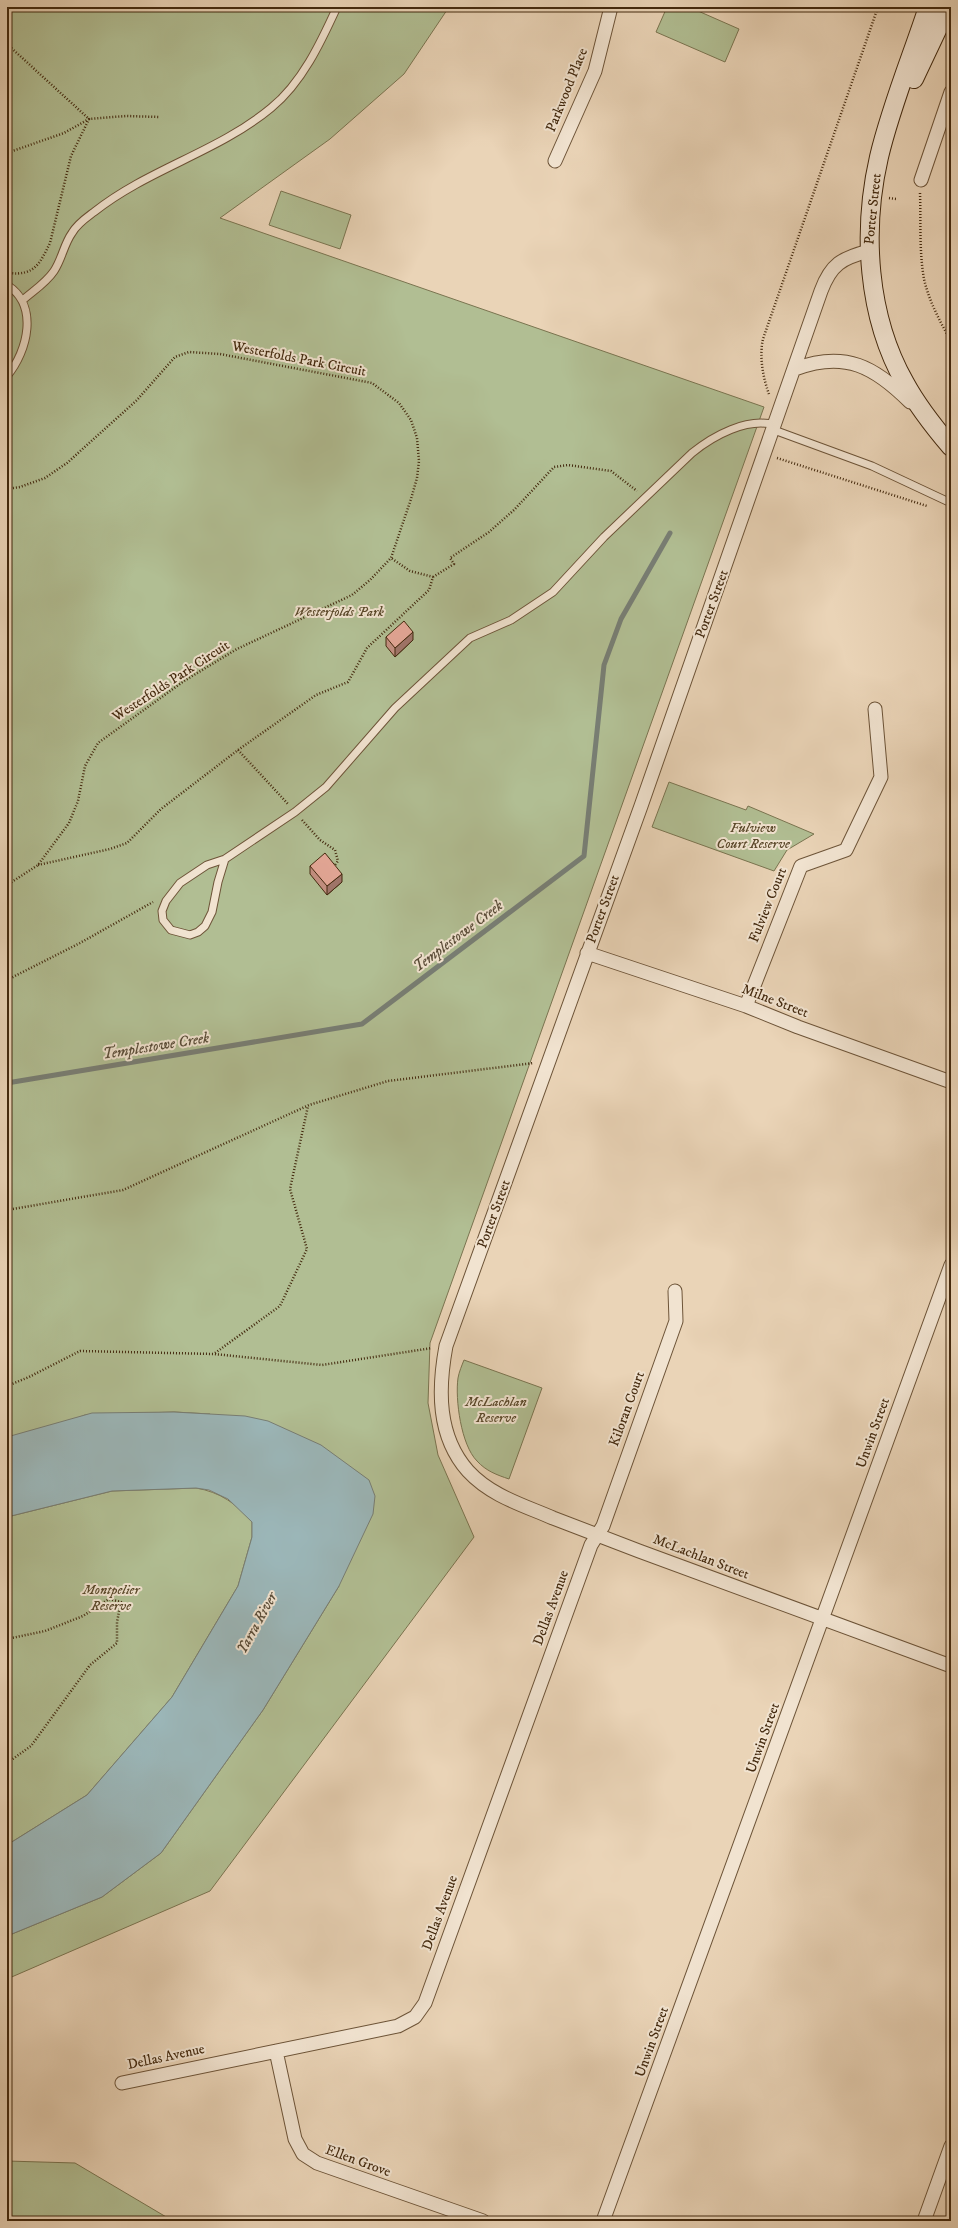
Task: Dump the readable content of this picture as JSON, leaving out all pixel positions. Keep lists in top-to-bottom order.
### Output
{
  "streets": {
    "main road": ["Porter Street"],
    "street": [
      "Parkwood Place",
      "Fulview Court",
      "Milne Street",
      "Kiloran Court",
      "Unwin Street",
      "McLachlan Street",
      "Dellas Avenue",
      "Ellen Grove"
    ],
    "path": ["Westerfolds Park Circuit"]
  },
  "crossings": [
    ["Porter Street", "Milne Street"],
    ["Porter Street", "McLachlan Street"],
    ["Fulview Court", "Milne Street"],
    ["Kiloran Court", "McLachlan Street"],
    ["Kiloran Court", "Dellas Avenue"],
    ["Unwin Street", "McLachlan Street"],
    ["McLachlan Street", "Dellas Avenue"],
    ["Dellas Avenue", "Ellen Grove"]
  ],
  "water": ["Templestowe Creek", "Yarra River"],
  "parks": [
    "Westerfolds Park",
    "Fulview Court Reserve",
    "McLachlan Reserve",
    "Montpelier Reserve"
  ]
}
